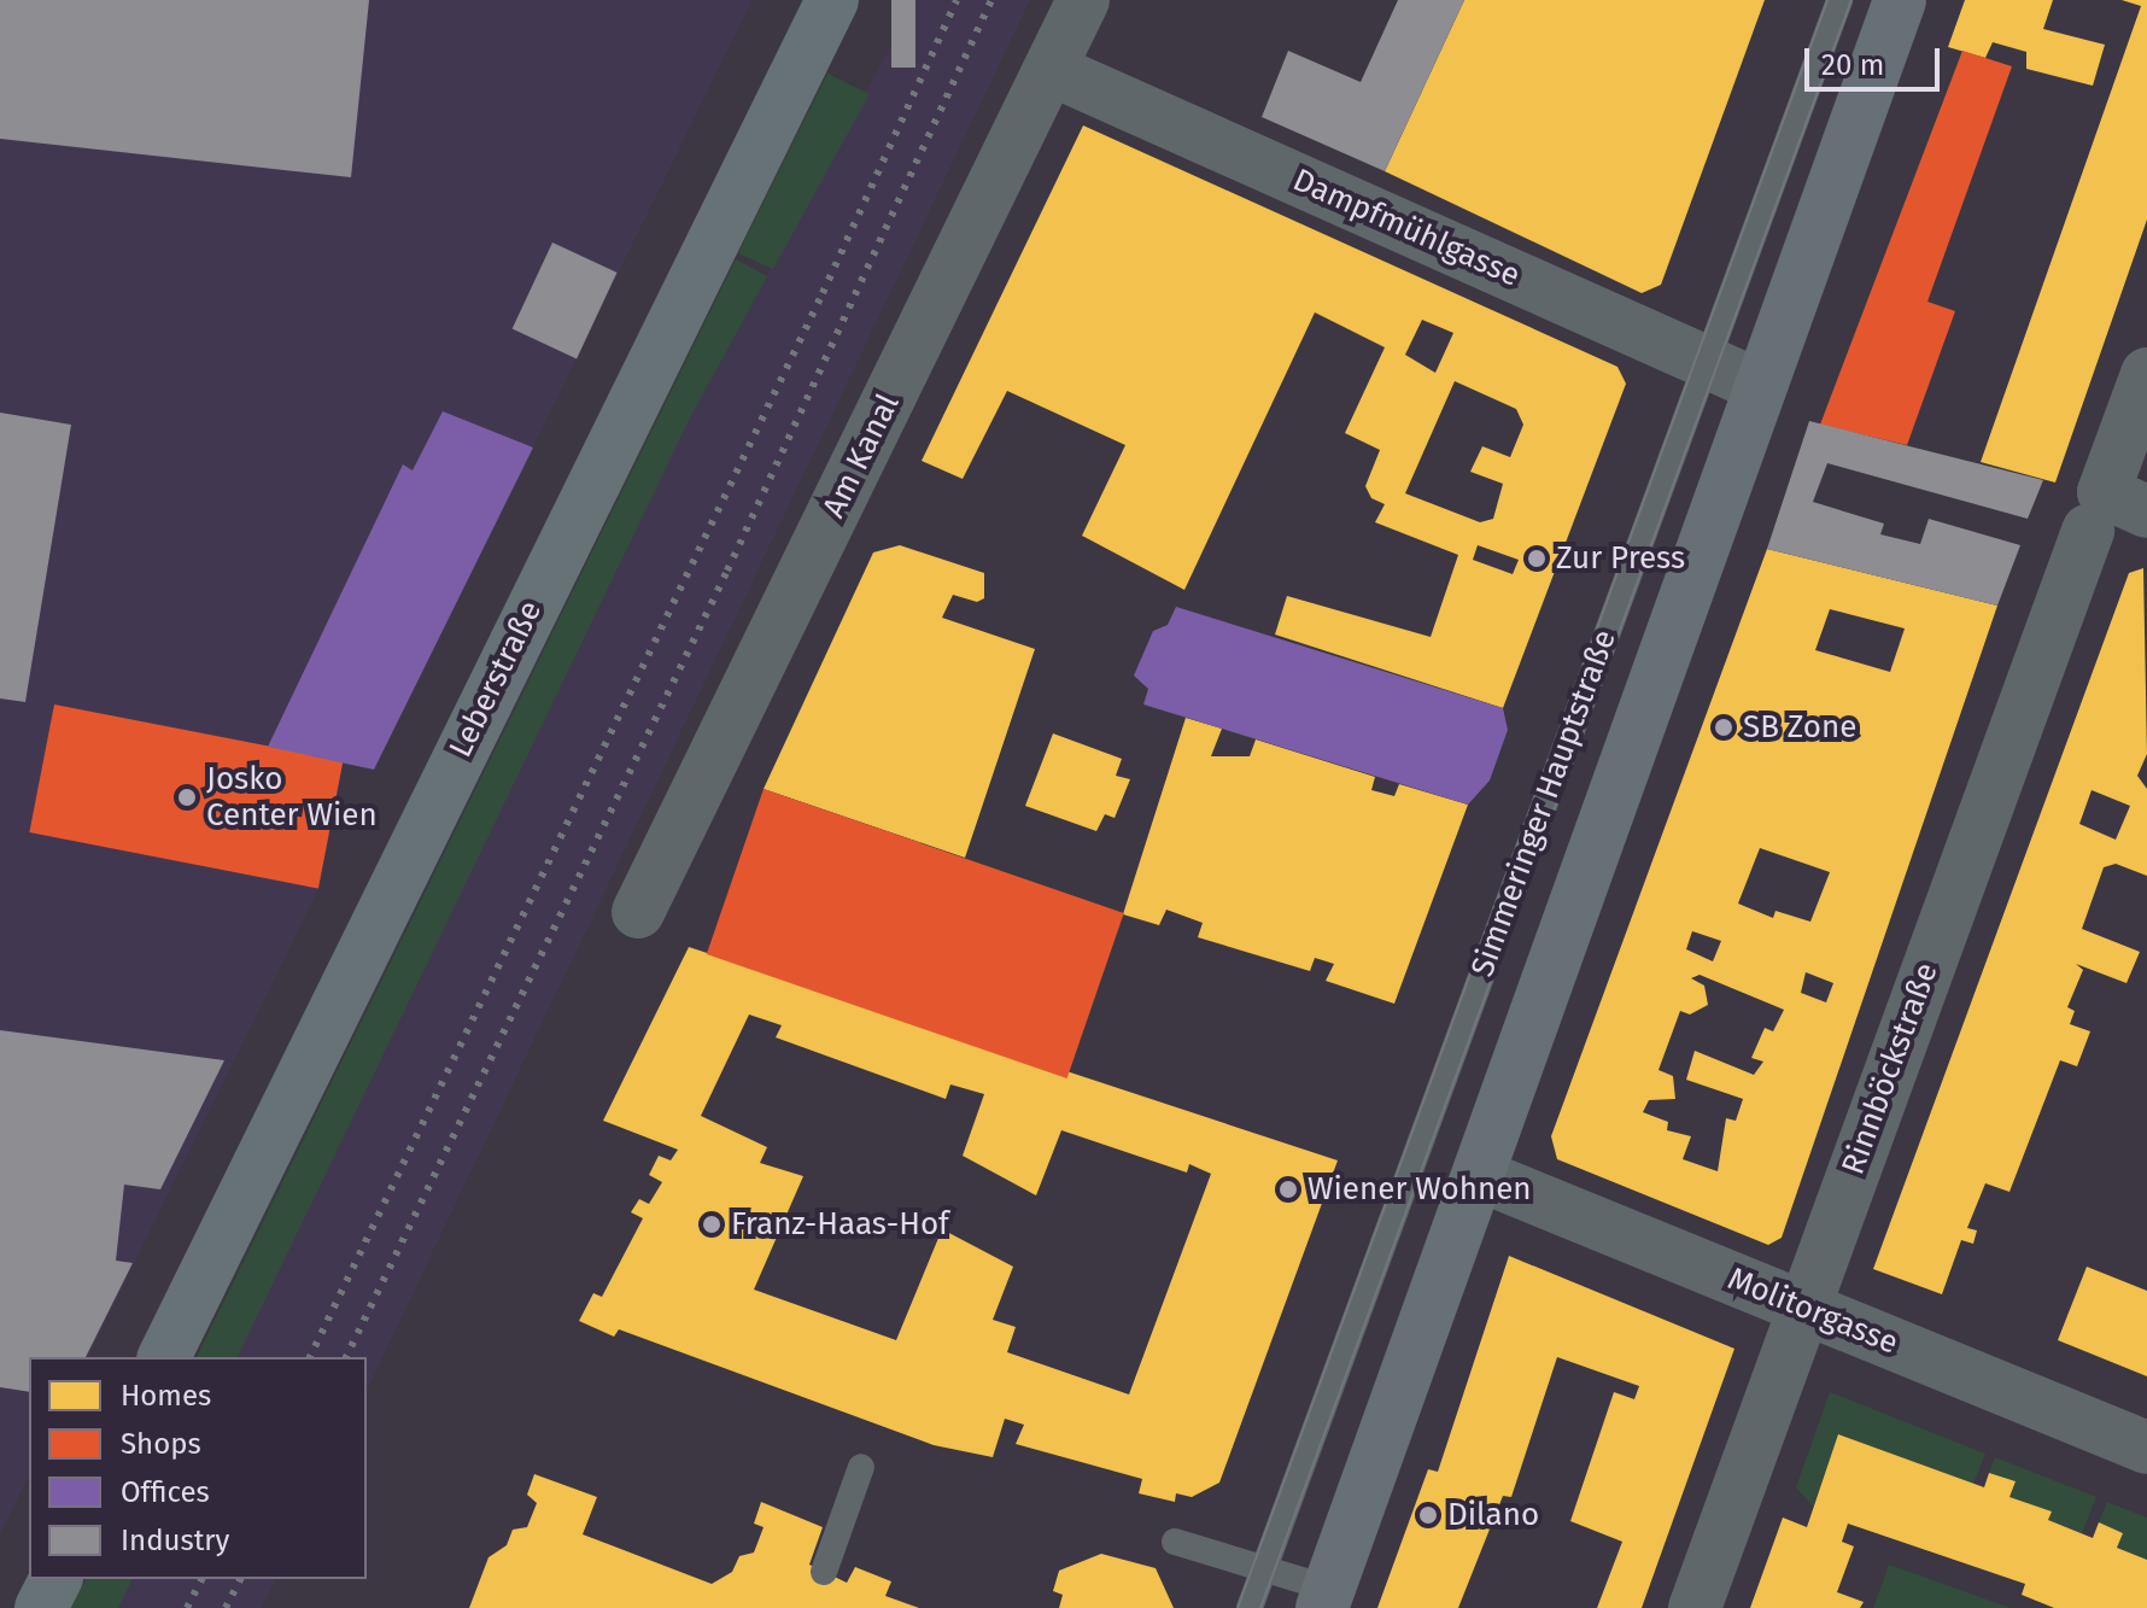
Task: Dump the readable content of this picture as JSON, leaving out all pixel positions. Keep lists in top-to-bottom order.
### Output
{
  "streets": {
    "main road": ["Simmeringer Hauptstraße"],
    "street": [
      "Dampfmühlgasse",
      "Am Kanal",
      "Leberstraße",
      "Rinnböckstraße",
      "Molitorgasse"
    ]
  },
  "crossings": [
    ["Dampfmühlgasse", "Am Kanal"],
    ["Dampfmühlgasse", "Simmeringer Hauptstraße"],
    ["Simmeringer Hauptstraße", "Molitorgasse"],
    ["Rinnböckstraße", "Molitorgasse"]
  ],
  "places": [
    "Zur Press",
    "SB Zone",
    "Josko Center Wien",
    "Wiener Wohnen",
    "Franz-Haas-Hof",
    "Dilano"
  ],
  "legend": [
    "Homes",
    "Shops",
    "Offices",
    "Industry"
  ],
  "scale_bar": "20 m"
}
